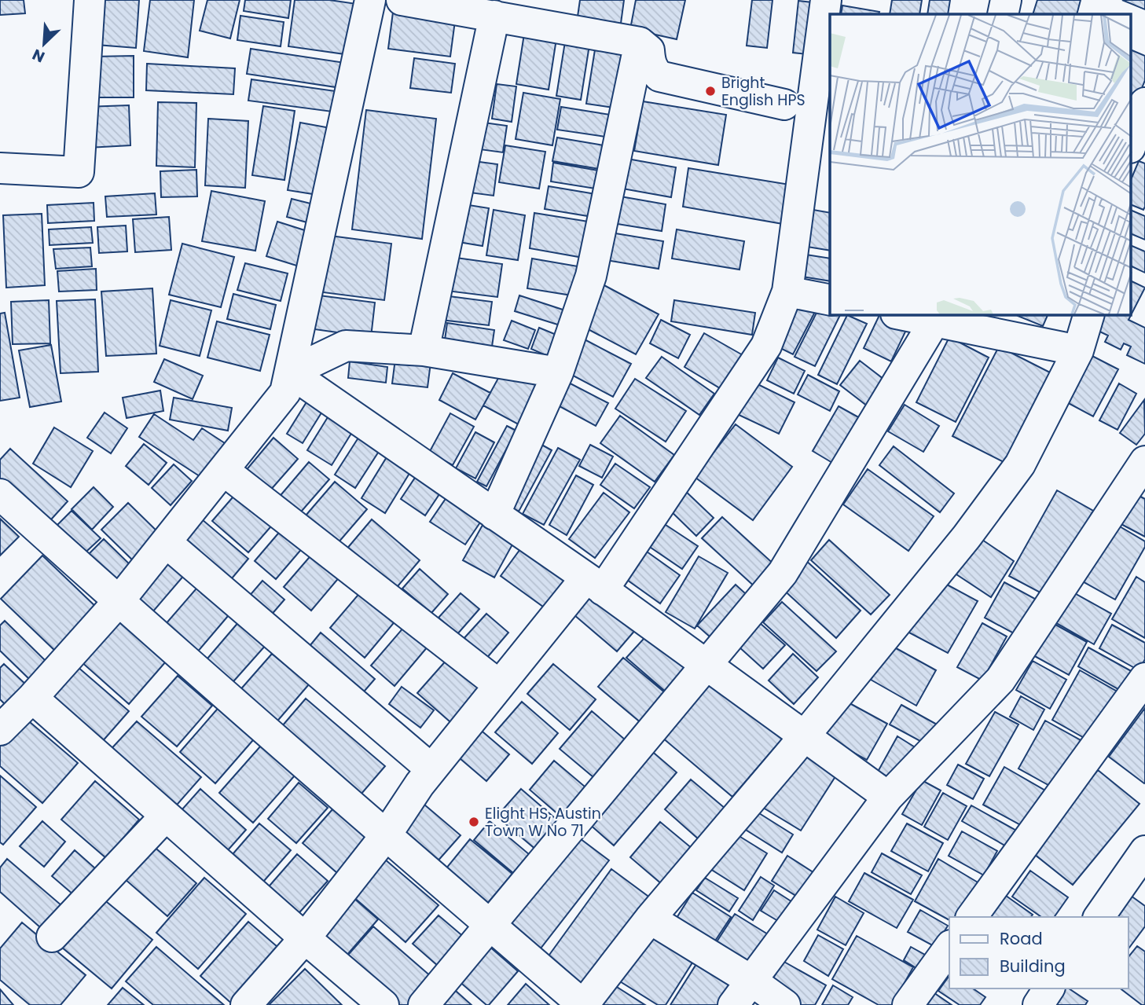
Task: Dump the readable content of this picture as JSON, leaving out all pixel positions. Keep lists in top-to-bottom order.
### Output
{
  "places": ["Bright English HPS", "Elight HS, Austin Town W No 71"],
  "legend": ["Road", "Building"],
  "north": "bottom left"
}
